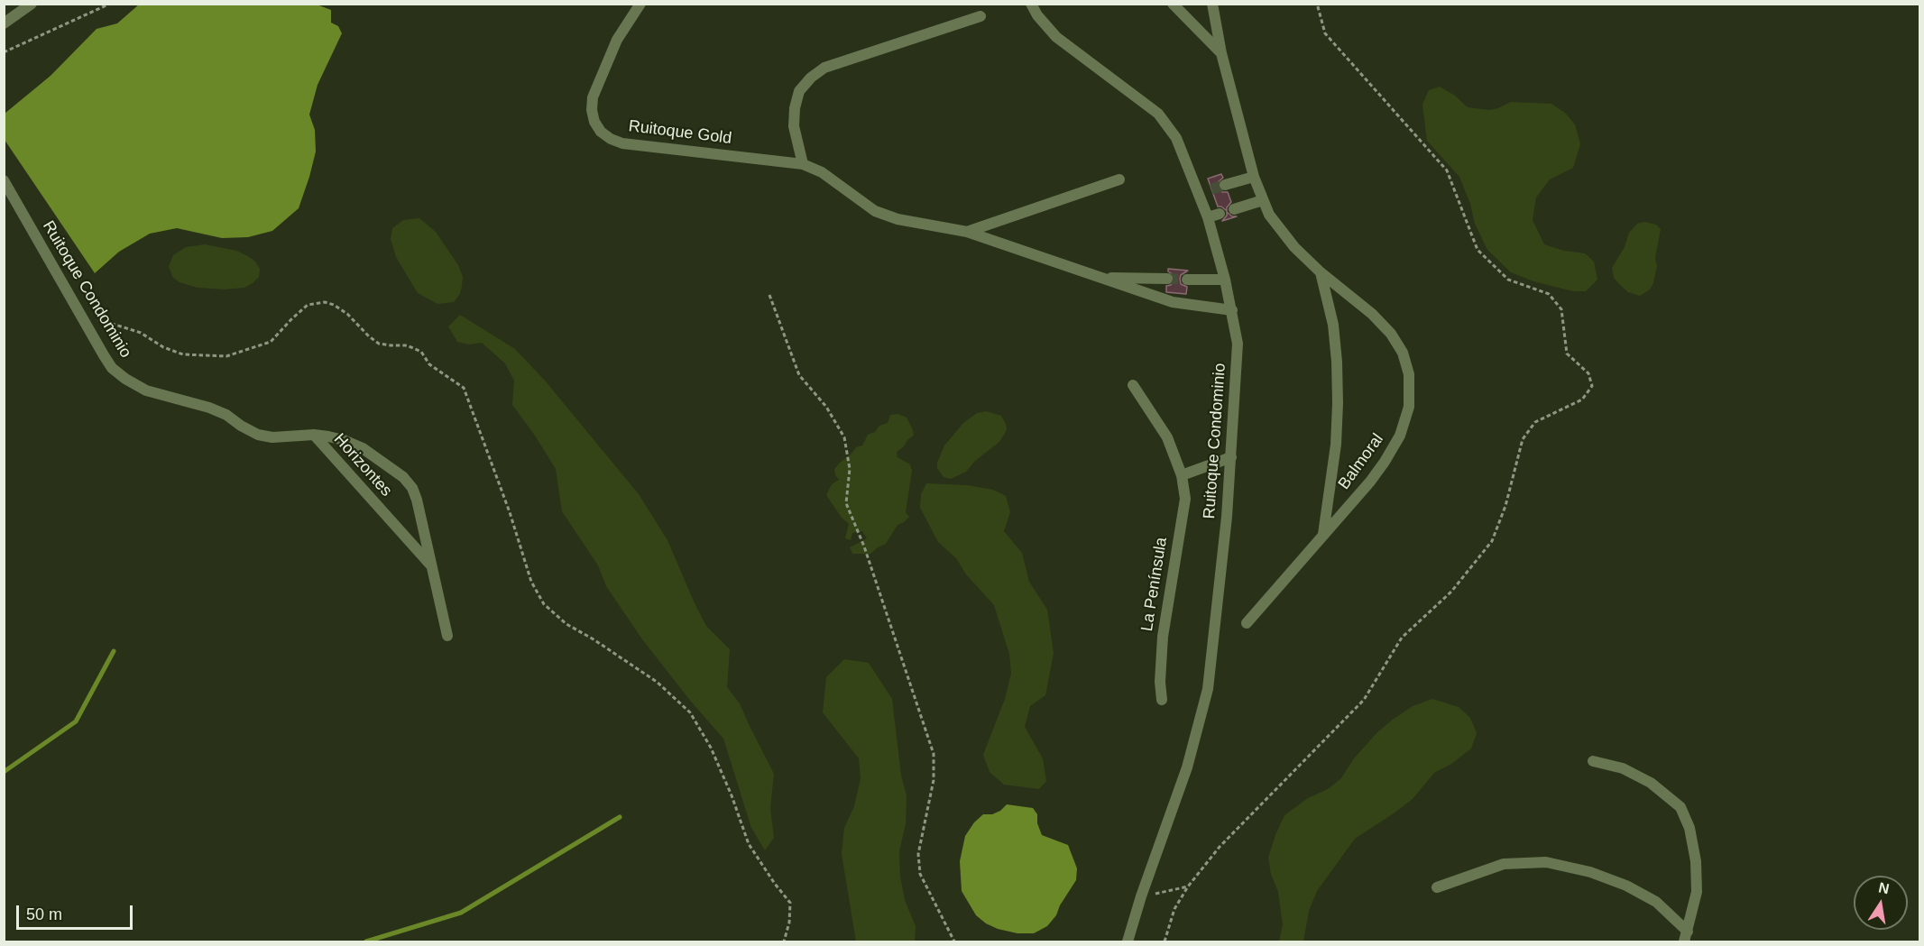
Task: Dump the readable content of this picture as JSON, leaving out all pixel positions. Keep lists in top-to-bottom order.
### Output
{
  "streets": {
    "street": [
      "Ruitoque Gold",
      "Ruitoque Condominio",
      "Balmoral",
      "Horizontes",
      "La Península"
    ]
  },
  "crossings": [
    ["Ruitoque Gold", "Ruitoque Condominio"],
    ["Ruitoque Condominio", "Horizontes"]
  ],
  "scale_bar": "50 m",
  "north": "top"
}
